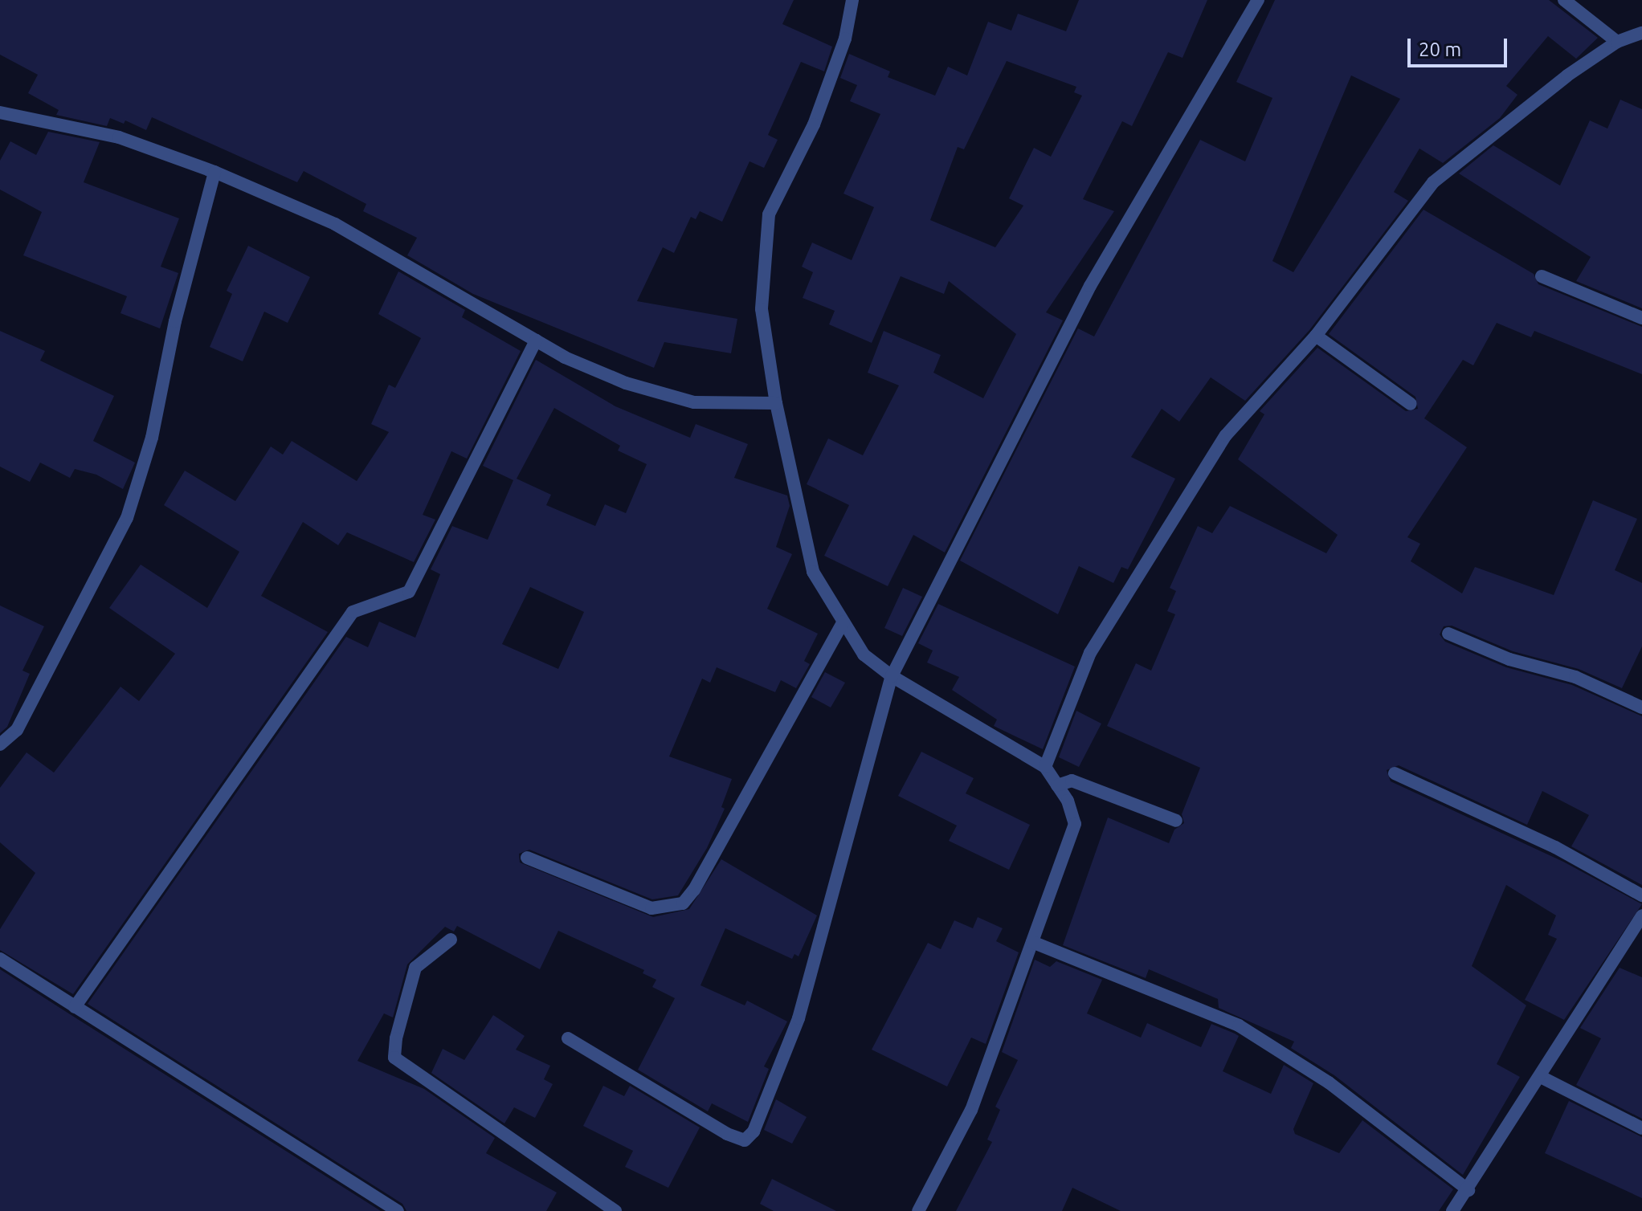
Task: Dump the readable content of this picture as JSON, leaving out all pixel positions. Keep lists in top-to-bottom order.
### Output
{
  "scale_bar": "20 m"
}
